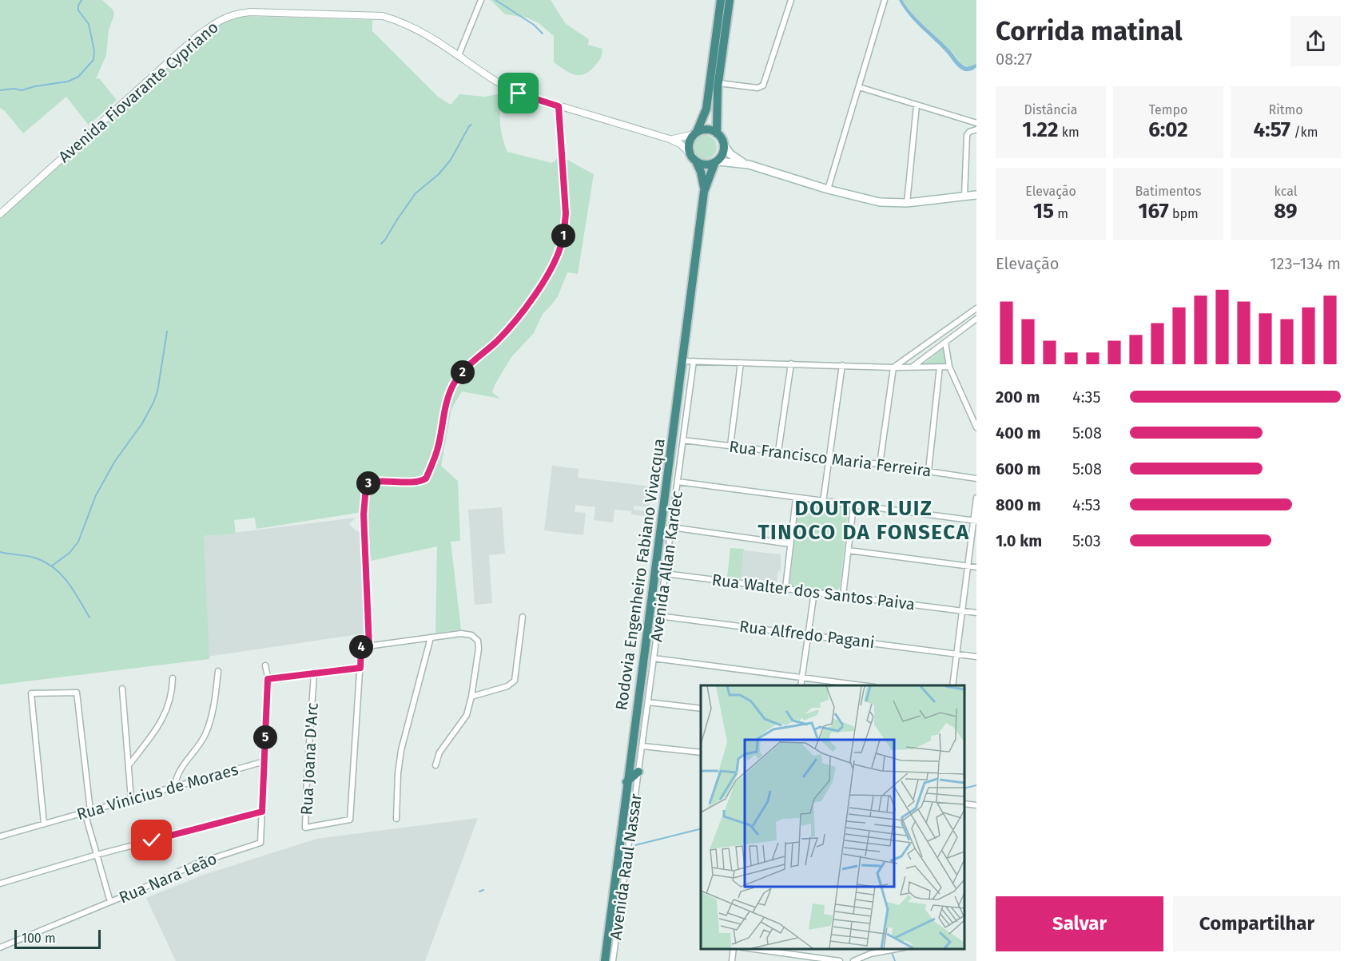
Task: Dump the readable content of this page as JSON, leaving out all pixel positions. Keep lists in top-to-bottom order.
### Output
{
  "streets": {
    "highway": ["Rodovia Engenheiro Fabiano Vivacqua"],
    "street": [
      "Avenida Fiovarante Cypriano",
      "Rua Francisco Maria Ferreira",
      "Avenida Allan Kardec",
      "Rua Walter dos Santos Paiva",
      "Rua Alfredo Pagani",
      "Rua Joana D'Arc",
      "Rua Vinicius de Moraes",
      "Avenida Raul Nassar",
      "Rua Nara Leão"
    ]
  },
  "crossings": [
    ["Rua Francisco Maria Ferreira", "Avenida Allan Kardec"],
    ["Avenida Allan Kardec", "Rua Walter dos Santos Paiva"],
    ["Avenida Allan Kardec", "Rua Alfredo Pagani"],
    ["Avenida Allan Kardec", "Avenida Raul Nassar"],
    ["Rodovia Engenheiro Fabiano Vivacqua", "Avenida Raul Nassar"],
    ["Rua Vinicius de Moraes", "Rua Nara Leão"]
  ],
  "districts": ["DOUTOR LUIZ TINOCO DA FONSECA"],
  "scale_bar": "100 m",
  "page": {
    "heading": ["Corrida matinal", "08:27"],
    "stats": [
      ["Distância", "1.22 km"],
      ["Tempo", "6:02"],
      ["Ritmo", "4:57 /km"],
      ["Elevação", "15 m"],
      ["Batimentos", "167 bpm"],
      ["kcal", "89"]
    ],
    "pins": [
      "1",
      "2",
      "3",
      "4",
      "5"
    ],
    "chart": ["Elevação", "123–134 m"],
    "list": [
      {
        "name": "200 m",
        "note": "4:35"
      },
      {
        "name": "400 m",
        "note": "5:08"
      },
      {
        "name": "600 m",
        "note": "5:08"
      },
      {
        "name": "800 m",
        "note": "4:53"
      },
      {
        "name": "1.0 km",
        "note": "5:03"
      }
    ],
    "buttons": ["Salvar", "Compartilhar"],
    "scale": "100 m"
  }
}
